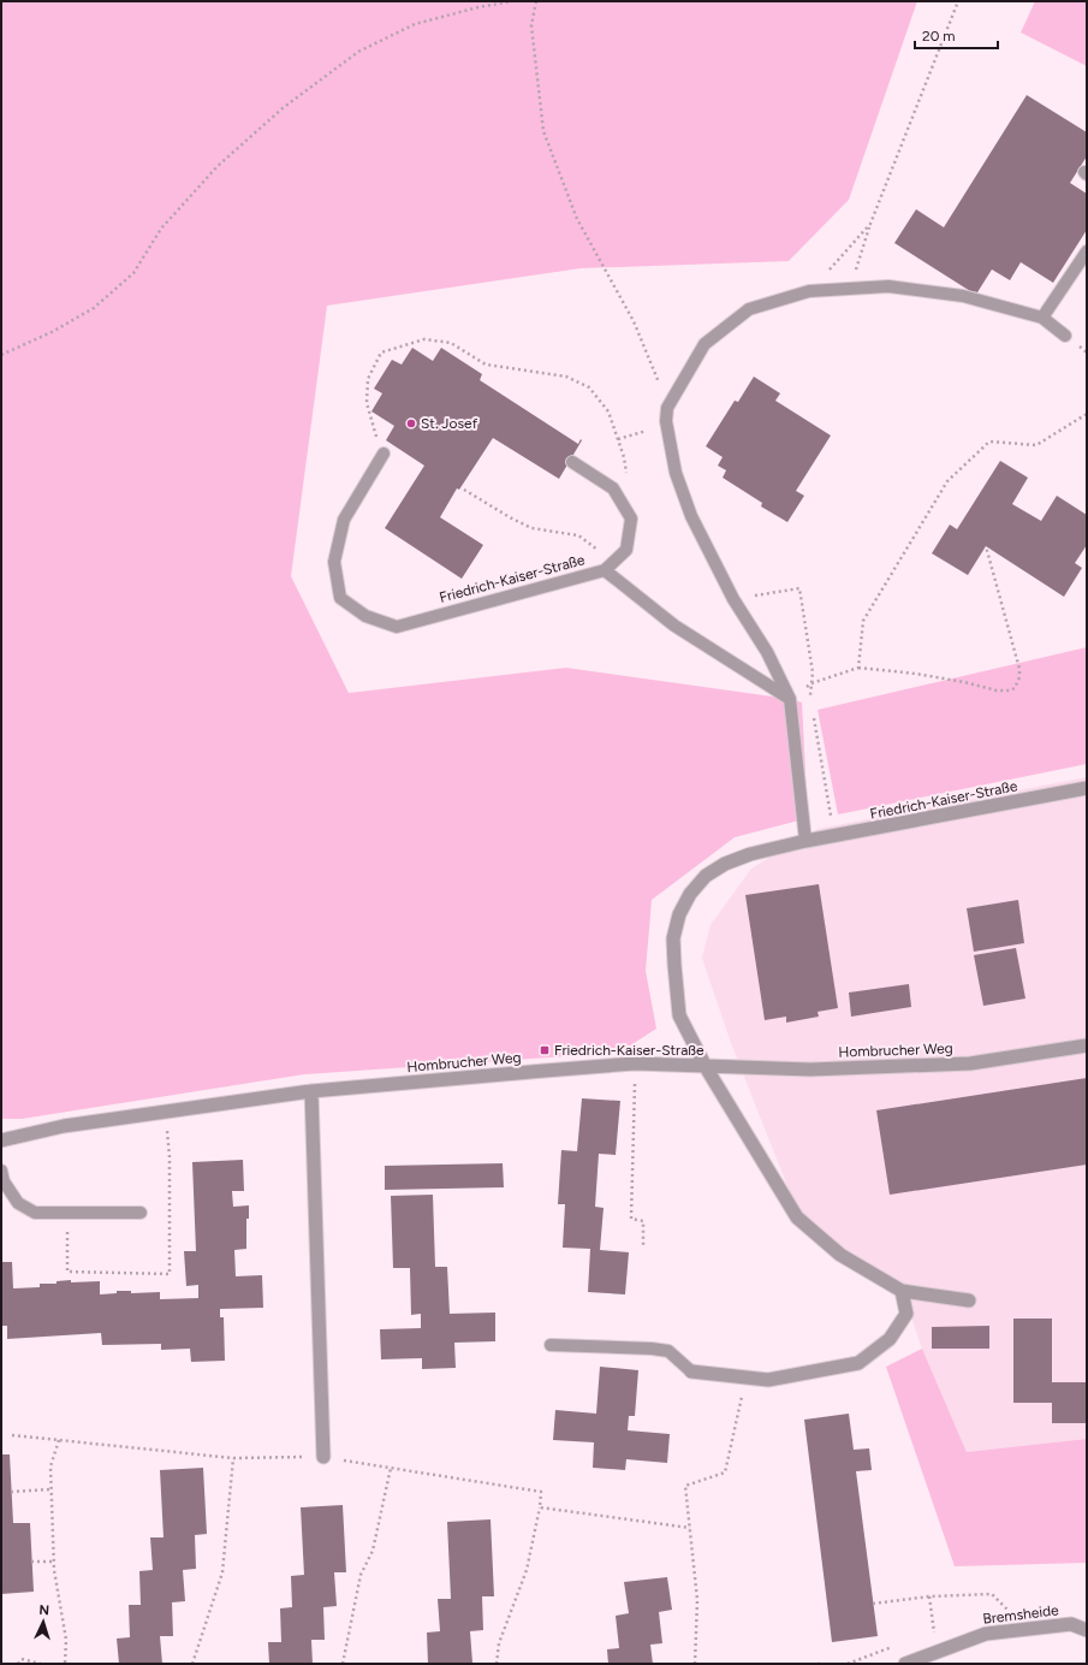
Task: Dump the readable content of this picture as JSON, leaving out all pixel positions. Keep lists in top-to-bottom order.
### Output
{
  "streets": {
    "street": ["Friedrich-Kaiser-Straße", "Hombrucher Weg", "Bremsheide"]
  },
  "crossings": [
    ["Friedrich-Kaiser-Straße", "Hombrucher Weg"]
  ],
  "places": {
    "other": ["St. Josef"],
    "transit": ["Friedrich-Kaiser-Straße"]
  },
  "scale_bar": "20 m",
  "north": "top"
}
